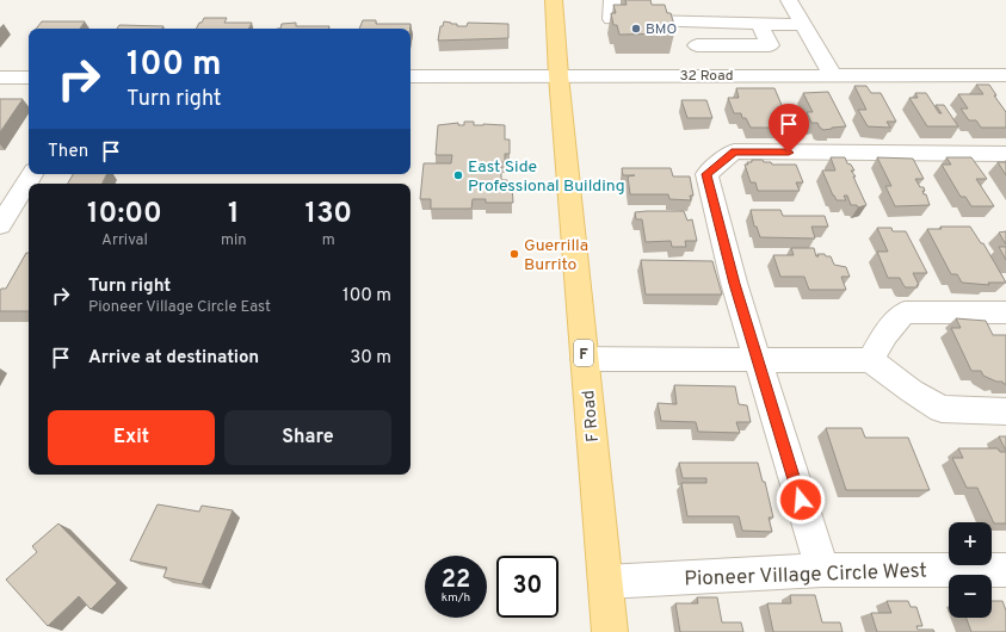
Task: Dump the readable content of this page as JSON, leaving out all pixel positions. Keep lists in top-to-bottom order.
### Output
{
  "streets": {
    "main road": ["F", "F Road"],
    "street": ["32 Road", "Pioneer Village Circle West"]
  },
  "crossings": [
    ["32 Road", "F Road"],
    ["F Road", "Pioneer Village Circle West"]
  ],
  "places": ["BMO", "East Side Professional Building", "Guerrilla Burrito"],
  "page": {
    "turn": ["100 m", "Turn right"],
    "then": "Then",
    "eta": [
      "10:00",
      "Arrival",
      "1",
      "min",
      "130",
      "m"
    ],
    "list": [
      {
        "name": "Turn right",
        "note": "Pioneer Village Circle East",
        "value": "100 m"
      },
      {
        "name": "Arrive at destination",
        "value": "30 m"
      }
    ],
    "buttons": ["Exit", "Share"],
    "map_buttons": ["+", "−"],
    "speed": "22 km/h",
    "limit": "30"
  }
}
